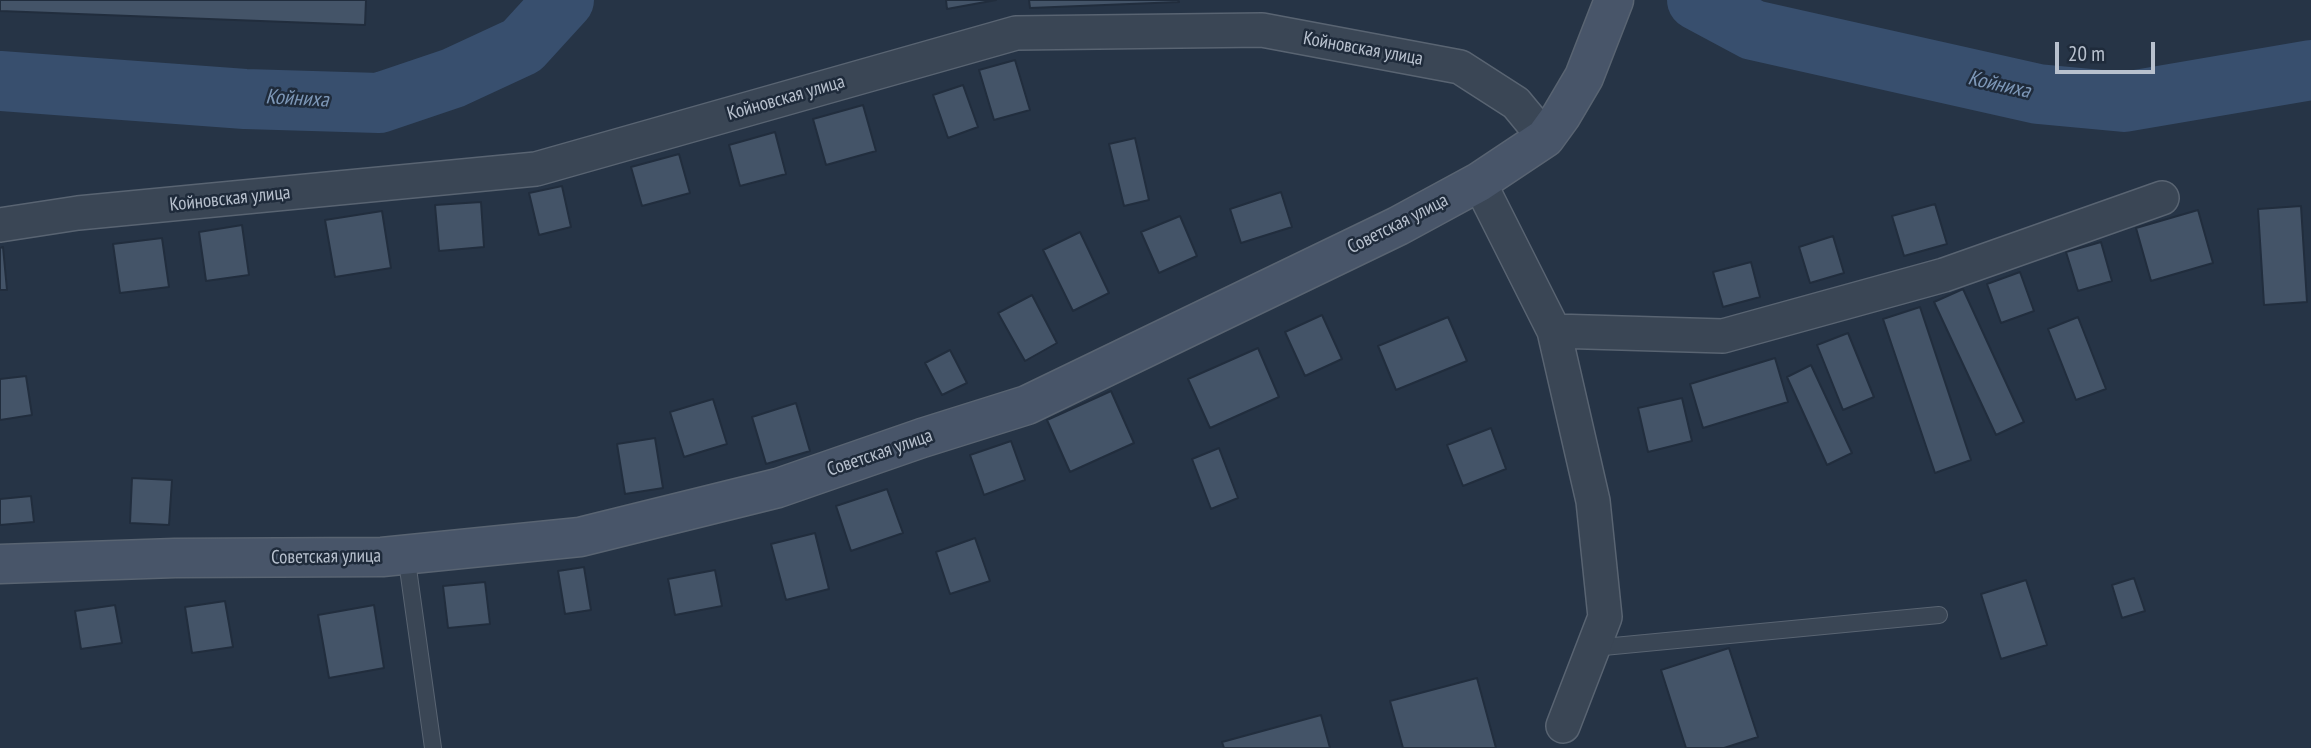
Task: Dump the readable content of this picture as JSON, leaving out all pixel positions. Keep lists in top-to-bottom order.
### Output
{
  "streets": {
    "main road": ["Советская улица"],
    "street": ["Койновская улица"]
  },
  "crossings": [
    ["Койновская улица", "Советская улица"]
  ],
  "water": ["Койниха"],
  "scale_bar": "20 m"
}
